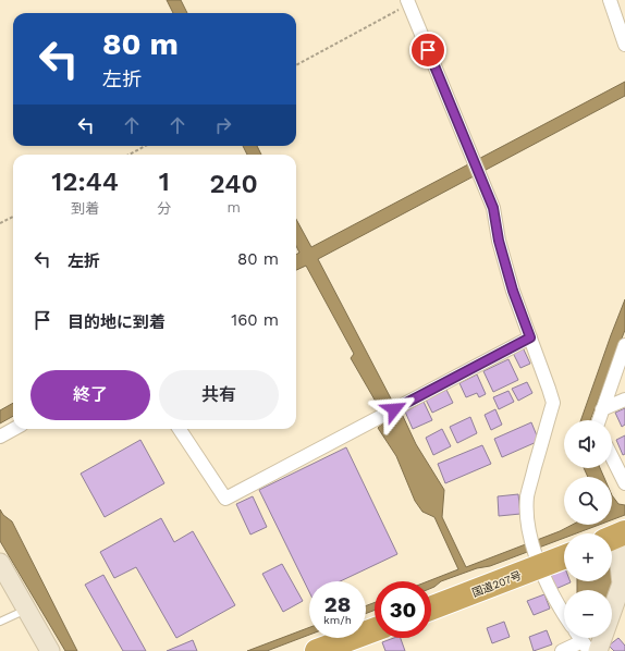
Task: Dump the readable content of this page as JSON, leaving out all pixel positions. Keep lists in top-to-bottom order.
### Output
{
  "streets": {
    "highway": ["国道207号"]
  },
  "page": {
    "turn": ["80 m", "左折"],
    "eta": [
      "12:44",
      "到着",
      "1",
      "分",
      "240",
      "m"
    ],
    "list": [
      {
        "name": "左折",
        "value": "80 m"
      },
      {
        "name": "目的地に到着",
        "value": "160 m"
      }
    ],
    "buttons": ["終了", "共有"],
    "map_buttons": ["+", "−"],
    "speed": "28 km/h",
    "limit": "30"
  }
}
